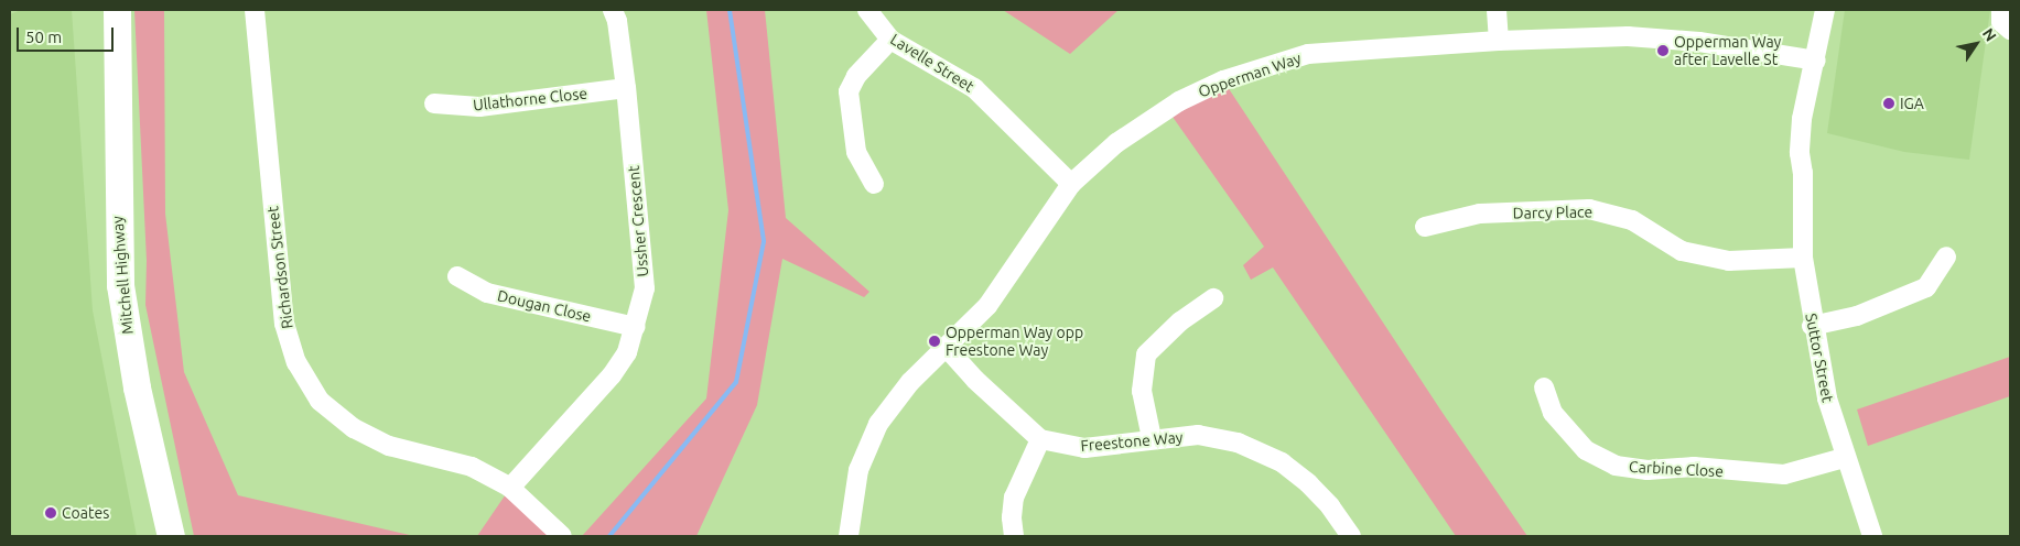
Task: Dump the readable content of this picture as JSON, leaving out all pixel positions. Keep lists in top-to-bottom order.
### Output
{
  "streets": {
    "highway": ["Mitchell Highway"],
    "street": [
      "Lavelle Street",
      "Opperman Way",
      "Ullathorne Close",
      "Darcy Place",
      "Ussher Crescent",
      "Richardson Street",
      "Dougan Close",
      "Suttor Street",
      "Freestone Way",
      "Carbine Close"
    ]
  },
  "crossings": [
    ["Lavelle Street", "Opperman Way"],
    ["Opperman Way", "Suttor Street"],
    ["Opperman Way", "Freestone Way"],
    ["Ullathorne Close", "Ussher Crescent"],
    ["Darcy Place", "Suttor Street"],
    ["Ussher Crescent", "Richardson Street"],
    ["Ussher Crescent", "Dougan Close"],
    ["Suttor Street", "Carbine Close"]
  ],
  "places": [
    "Opperman Way after Lavelle St",
    "IGA",
    "Opperman Way opp Freestone Way",
    "Coates"
  ],
  "scale_bar": "50 m",
  "north": "top right"
}
